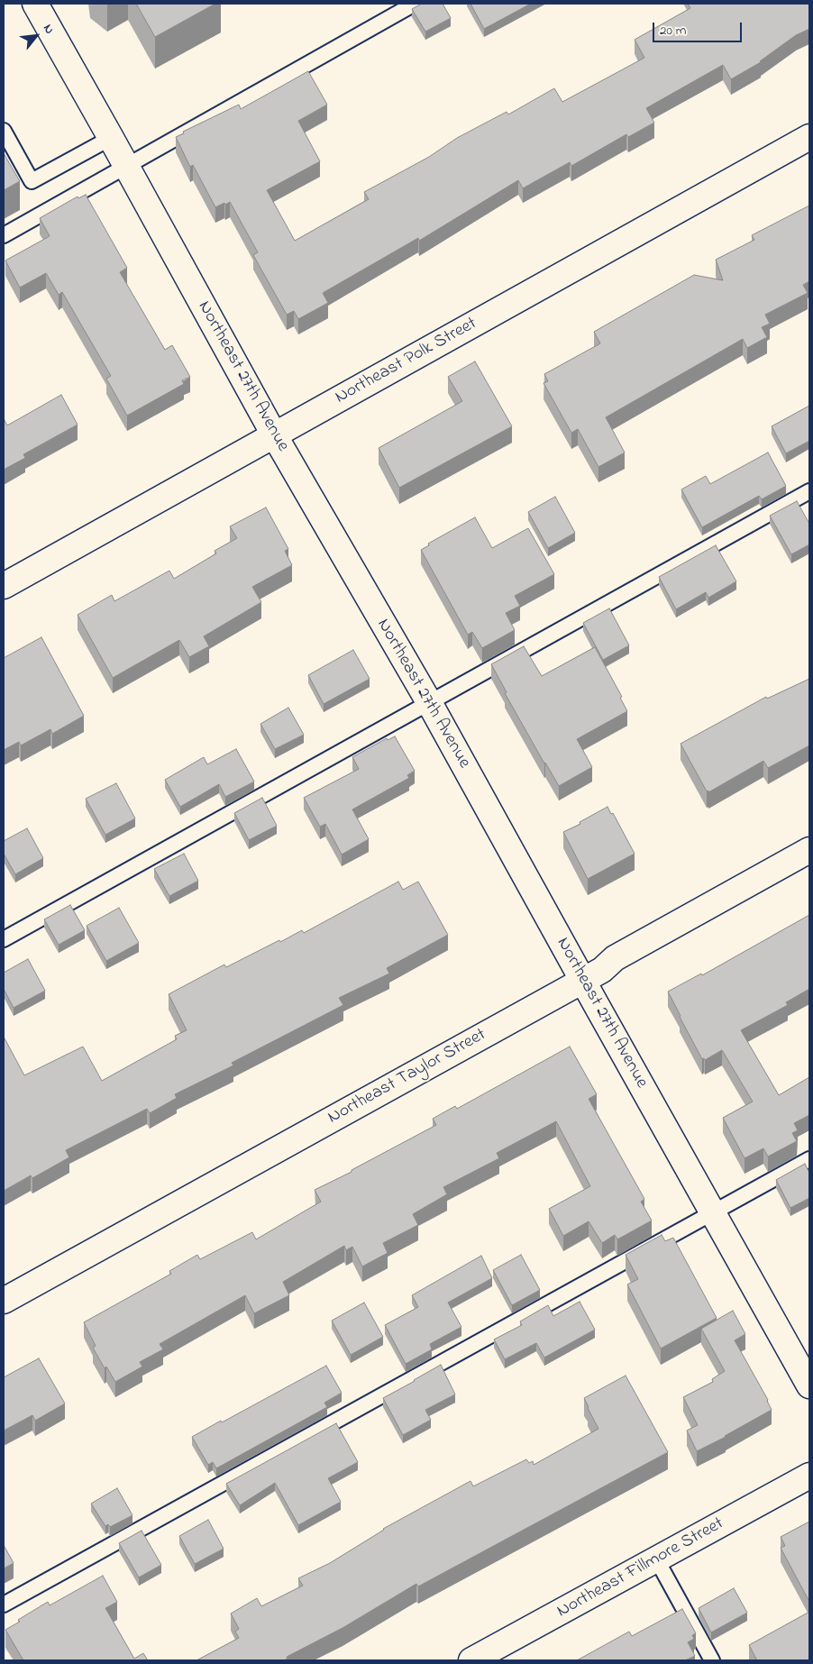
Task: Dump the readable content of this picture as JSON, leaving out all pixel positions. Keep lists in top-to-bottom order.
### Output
{
  "streets": {
    "street": [
      "Northeast Polk Street",
      "Northeast 27th Avenue",
      "Northeast Taylor Street",
      "Northeast Fillmore Street"
    ]
  },
  "crossings": [
    ["Northeast Polk Street", "Northeast 27th Avenue"],
    ["Northeast 27th Avenue", "Northeast Taylor Street"]
  ],
  "scale_bar": "20 m",
  "north": "top right"
}
